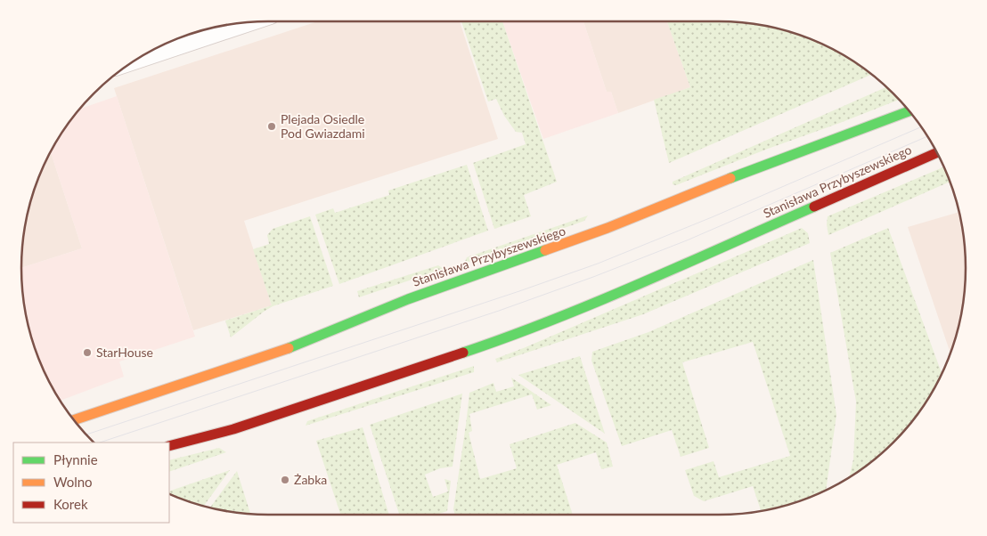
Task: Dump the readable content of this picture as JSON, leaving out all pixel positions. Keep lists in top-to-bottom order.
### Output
{
  "streets": {
    "main road": ["Stanisława Przybyszewskiego"]
  },
  "places": ["Plejada Osiedle Pod Gwiazdami", "StarHouse", "Żabka"],
  "legend": ["Płynnie", "Wolno", "Korek"]
}
